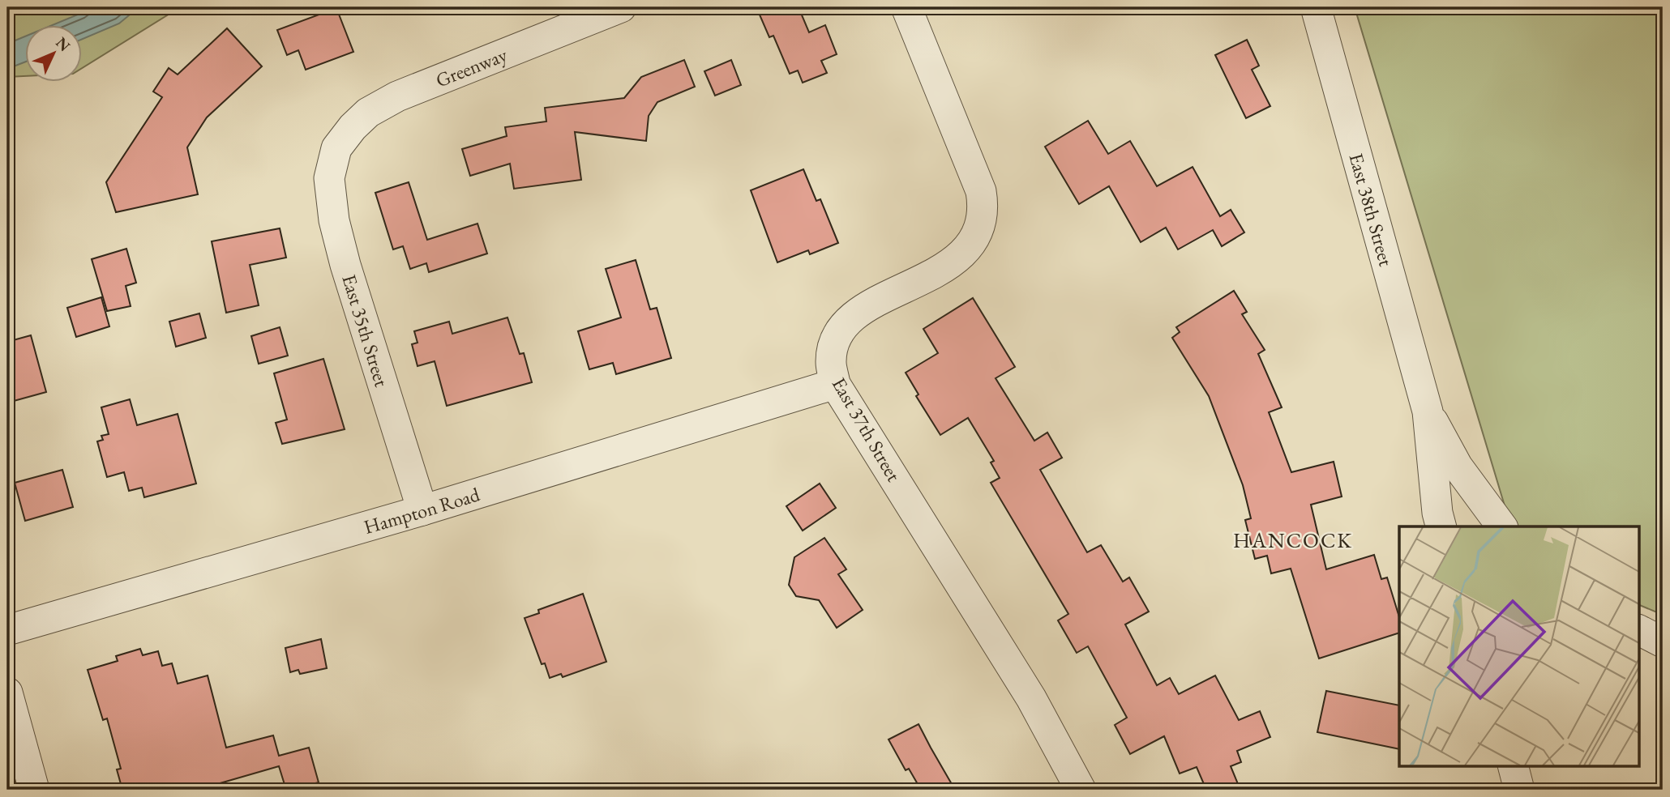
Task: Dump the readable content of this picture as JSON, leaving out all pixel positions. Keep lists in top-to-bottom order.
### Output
{
  "streets": {
    "street": [
      "Greenway",
      "East 38th Street",
      "East 35th Street",
      "East 37th Street",
      "Hampton Road"
    ]
  },
  "crossings": [
    ["Greenway", "East 35th Street"],
    ["East 35th Street", "Hampton Road"],
    ["East 37th Street", "Hampton Road"]
  ],
  "districts": ["HANCOCK"],
  "north": "top right"
}
